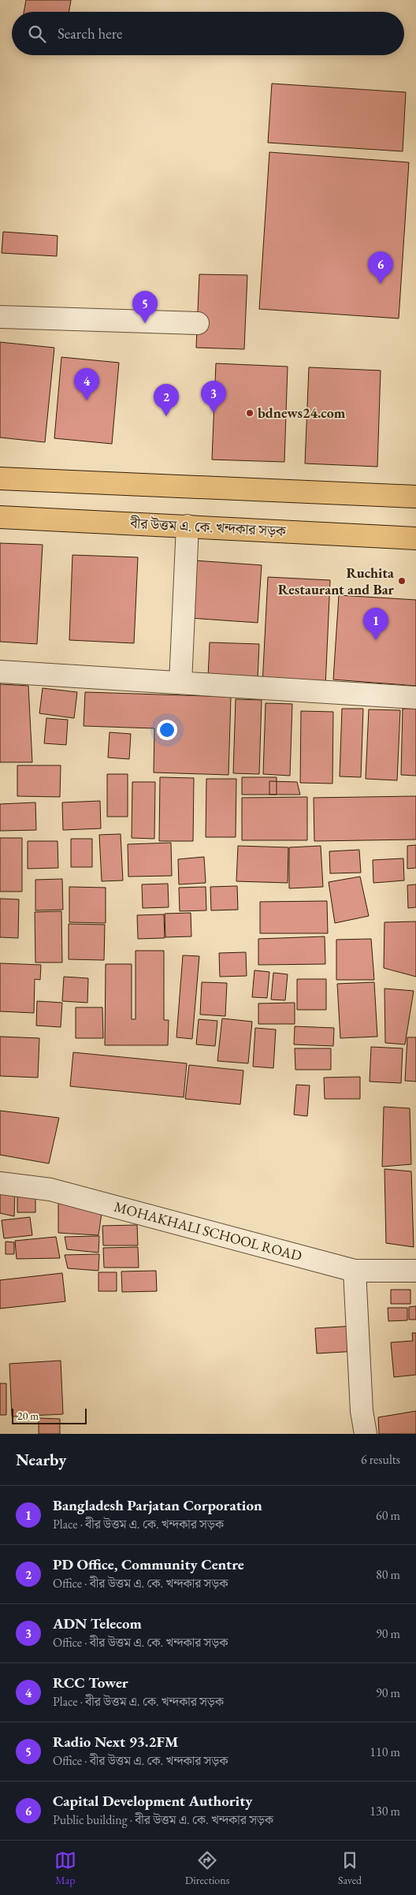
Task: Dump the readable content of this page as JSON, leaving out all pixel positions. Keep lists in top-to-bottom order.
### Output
{
  "streets": {
    "main road": ["বীর উত্তম এ. কে. খন্দকার সড়ক"],
    "street": ["MOHAKHALI SCHOOL ROAD"]
  },
  "places": ["bdnews24.com", "Ruchita Restaurant and Bar"],
  "scale_bar": "20 m",
  "page": {
    "search": "Search here",
    "pins": [
      "6",
      "5",
      "4",
      "3",
      "2",
      "1"
    ],
    "scale": "20 m",
    "heading": ["Nearby", "6 results"],
    "list": [
      {
        "mark": "1",
        "name": "Bangladesh Parjatan Corporation",
        "note": "Place · বীর উত্তম এ. কে. খন্দকার সড়ক",
        "value": "60 m"
      },
      {
        "mark": "2",
        "name": "PD Office, Community Centre",
        "note": "Office · বীর উত্তম এ. কে. খন্দকার সড়ক",
        "value": "80 m"
      },
      {
        "mark": "3",
        "name": "ADN Telecom",
        "note": "Office · বীর উত্তম এ. কে. খন্দকার সড়ক",
        "value": "90 m"
      },
      {
        "mark": "4",
        "name": "RCC Tower",
        "note": "Place · বীর উত্তম এ. কে. খন্দকার সড়ক",
        "value": "90 m"
      },
      {
        "mark": "5",
        "name": "Radio Next 93.2FM",
        "note": "Office · বীর উত্তম এ. কে. খন্দকার সড়ক",
        "value": "110 m"
      },
      {
        "mark": "6",
        "name": "Capital Development Authority",
        "note": "Public building · বীর উত্তম এ. কে. খন্দকার সড়ক",
        "value": "130 m"
      }
    ],
    "nav": ["Map", "Directions", "Saved"]
  }
}
